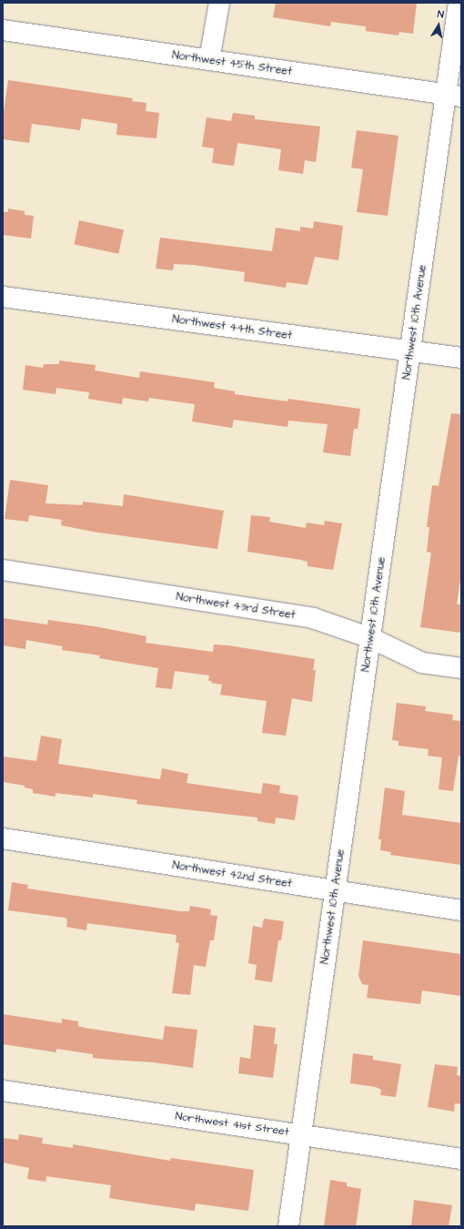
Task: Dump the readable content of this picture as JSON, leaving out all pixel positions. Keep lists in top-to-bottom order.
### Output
{
  "streets": {
    "street": [
      "Northwest 45th Street",
      "Northwest 10th Avenue",
      "Northwest 44th Street",
      "Northwest 43rd Street",
      "Northwest 42nd Street",
      "Northwest 41st Street"
    ]
  },
  "crossings": [
    ["Northwest 45th Street", "Northwest 10th Avenue"],
    ["Northwest 10th Avenue", "Northwest 44th Street"],
    ["Northwest 10th Avenue", "Northwest 43rd Street"],
    ["Northwest 10th Avenue", "Northwest 42nd Street"],
    ["Northwest 10th Avenue", "Northwest 41st Street"]
  ],
  "north": "top"
}
